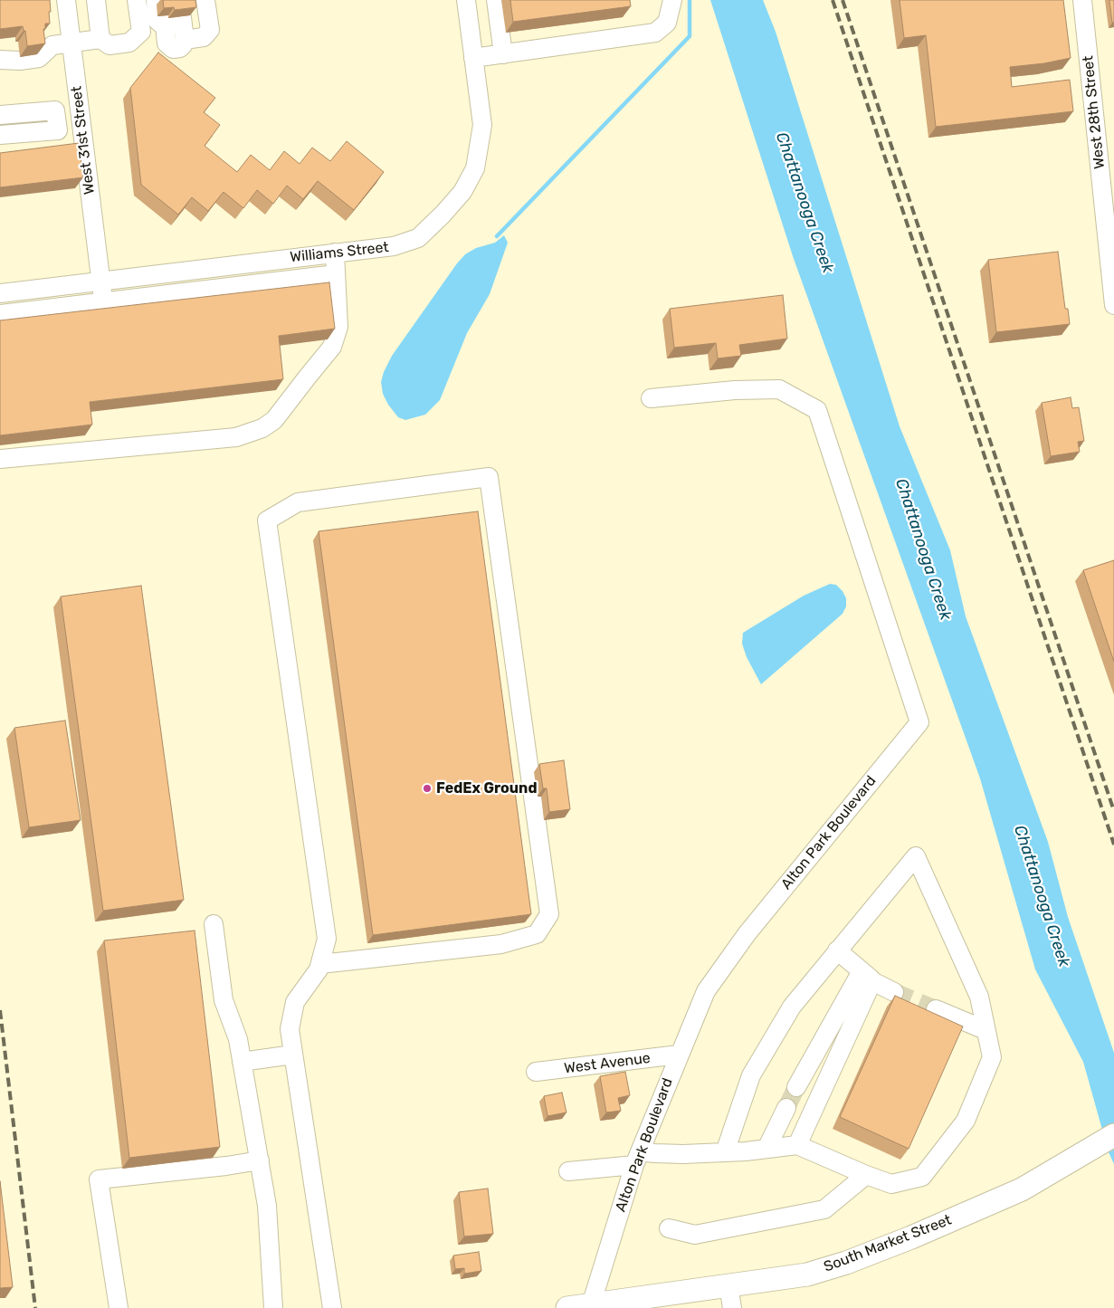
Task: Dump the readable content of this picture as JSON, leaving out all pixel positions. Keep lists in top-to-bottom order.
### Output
{
  "streets": {
    "main road": ["South Market Street"],
    "street": [
      "West 28th Street",
      "West 31st Street",
      "Williams Street",
      "Alton Park Boulevard",
      "West Avenue"
    ]
  },
  "crossings": [
    ["West 31st Street", "Williams Street"],
    ["Alton Park Boulevard", "West Avenue"],
    ["Alton Park Boulevard", "South Market Street"]
  ],
  "water": ["Chattanooga Creek"],
  "places": ["FedEx Ground"]
}
